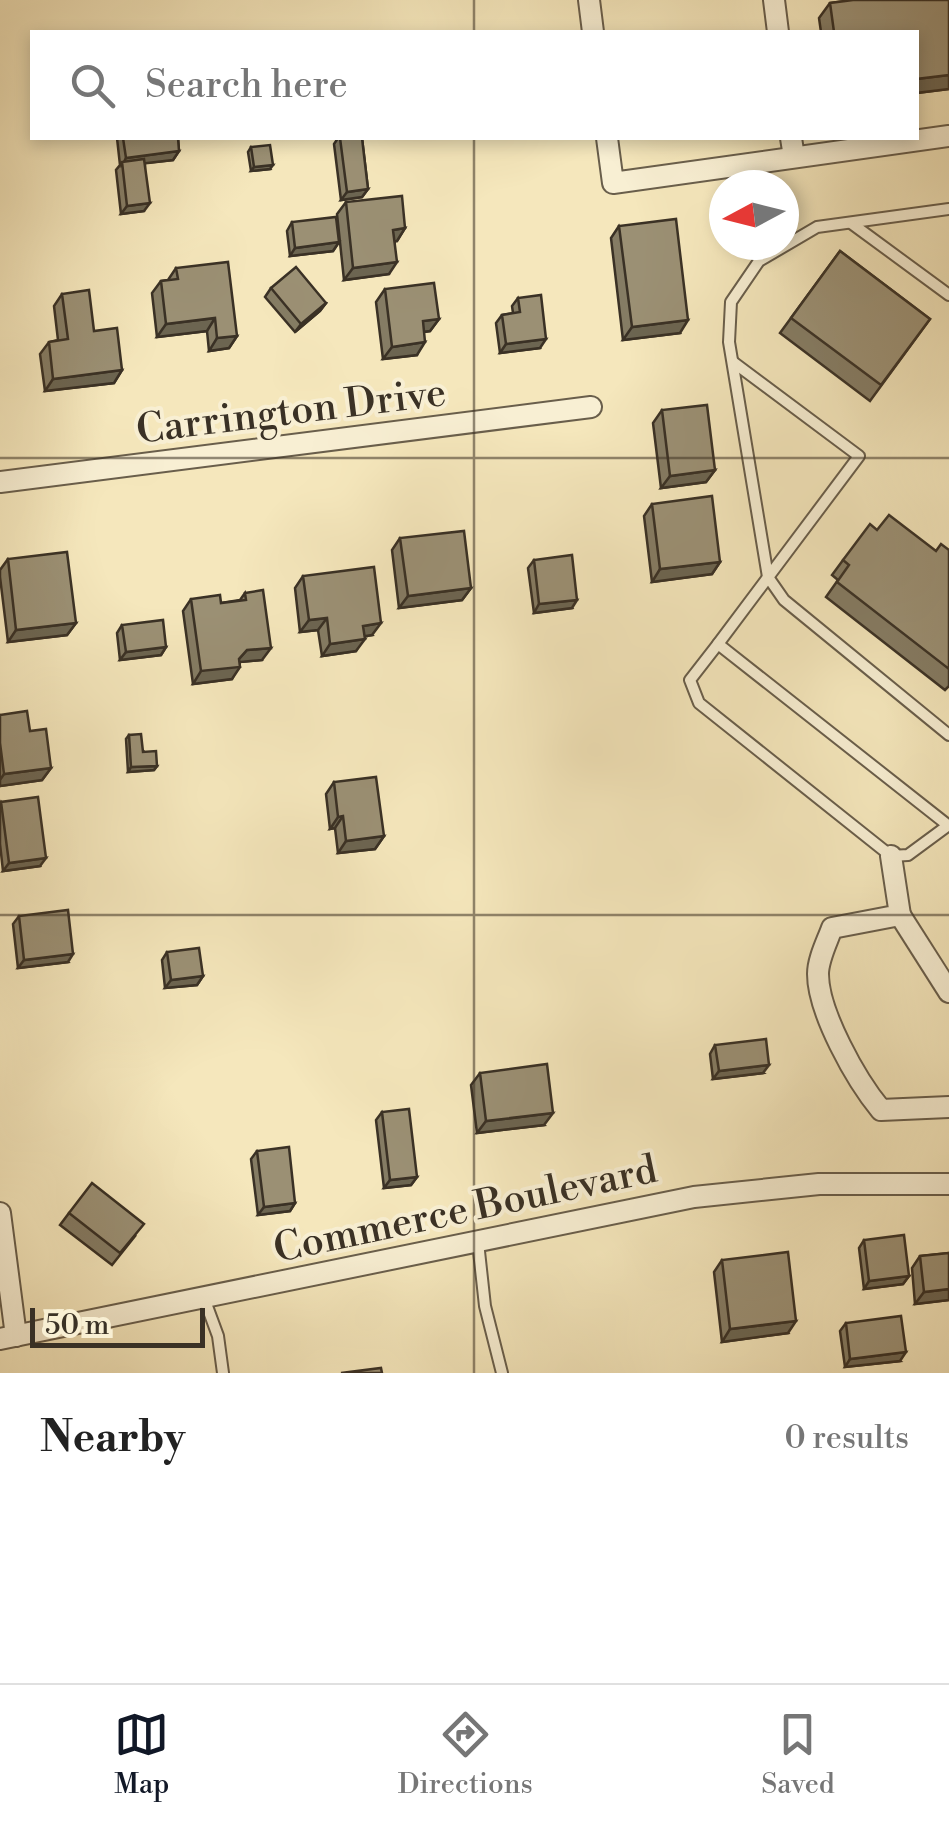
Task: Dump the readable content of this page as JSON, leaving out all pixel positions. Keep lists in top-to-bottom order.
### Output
{
  "streets": {
    "street": ["Carrington Drive", "Commerce Boulevard"]
  },
  "scale_bar": "50 m",
  "north": "left",
  "page": {
    "search": "Search here",
    "scale": "50 m",
    "heading": ["Nearby", "0 results"],
    "nav": ["Map", "Directions", "Saved"]
  }
}
